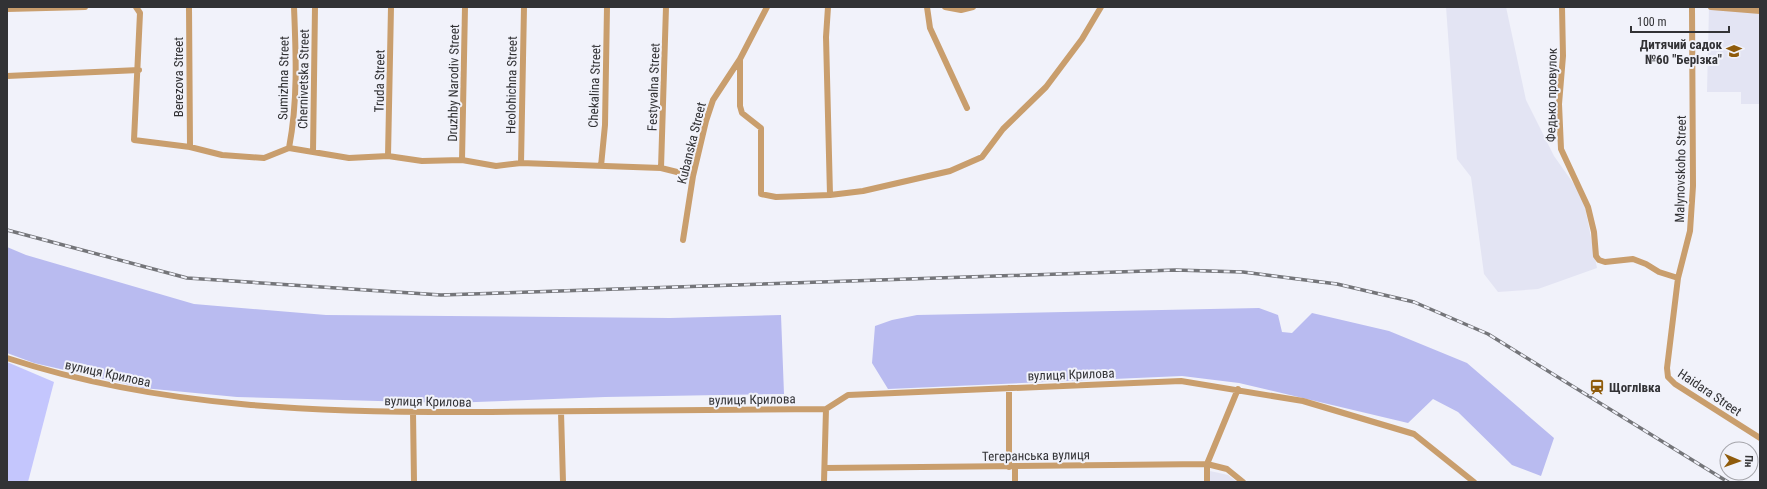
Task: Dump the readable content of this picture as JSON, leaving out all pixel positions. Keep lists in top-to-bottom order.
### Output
{
  "streets": {
    "street": [
      "Berezova Street",
      "Sumizhna Street",
      "Chernivetska Street",
      "Truda Street",
      "Druzhby Narodiv Street",
      "Heolohichna Street",
      "Chekalina Street",
      "Festyvalna Street",
      "Федько провулок",
      "Kubanska Street",
      "Malynovskoho Street",
      "вулиця Крилова",
      "Haidara Street",
      "Тегеранська вулиця"
    ]
  },
  "crossings": [
    ["Федько провулок", "Malynovskoho Street"],
    ["Malynovskoho Street", "Haidara Street"]
  ],
  "places": {
    "school or university": ["Дитячий садок №60 \"Берізка\""],
    "station": ["Щоглівка"]
  },
  "scale_bar": "100 m",
  "north": "right"
}
